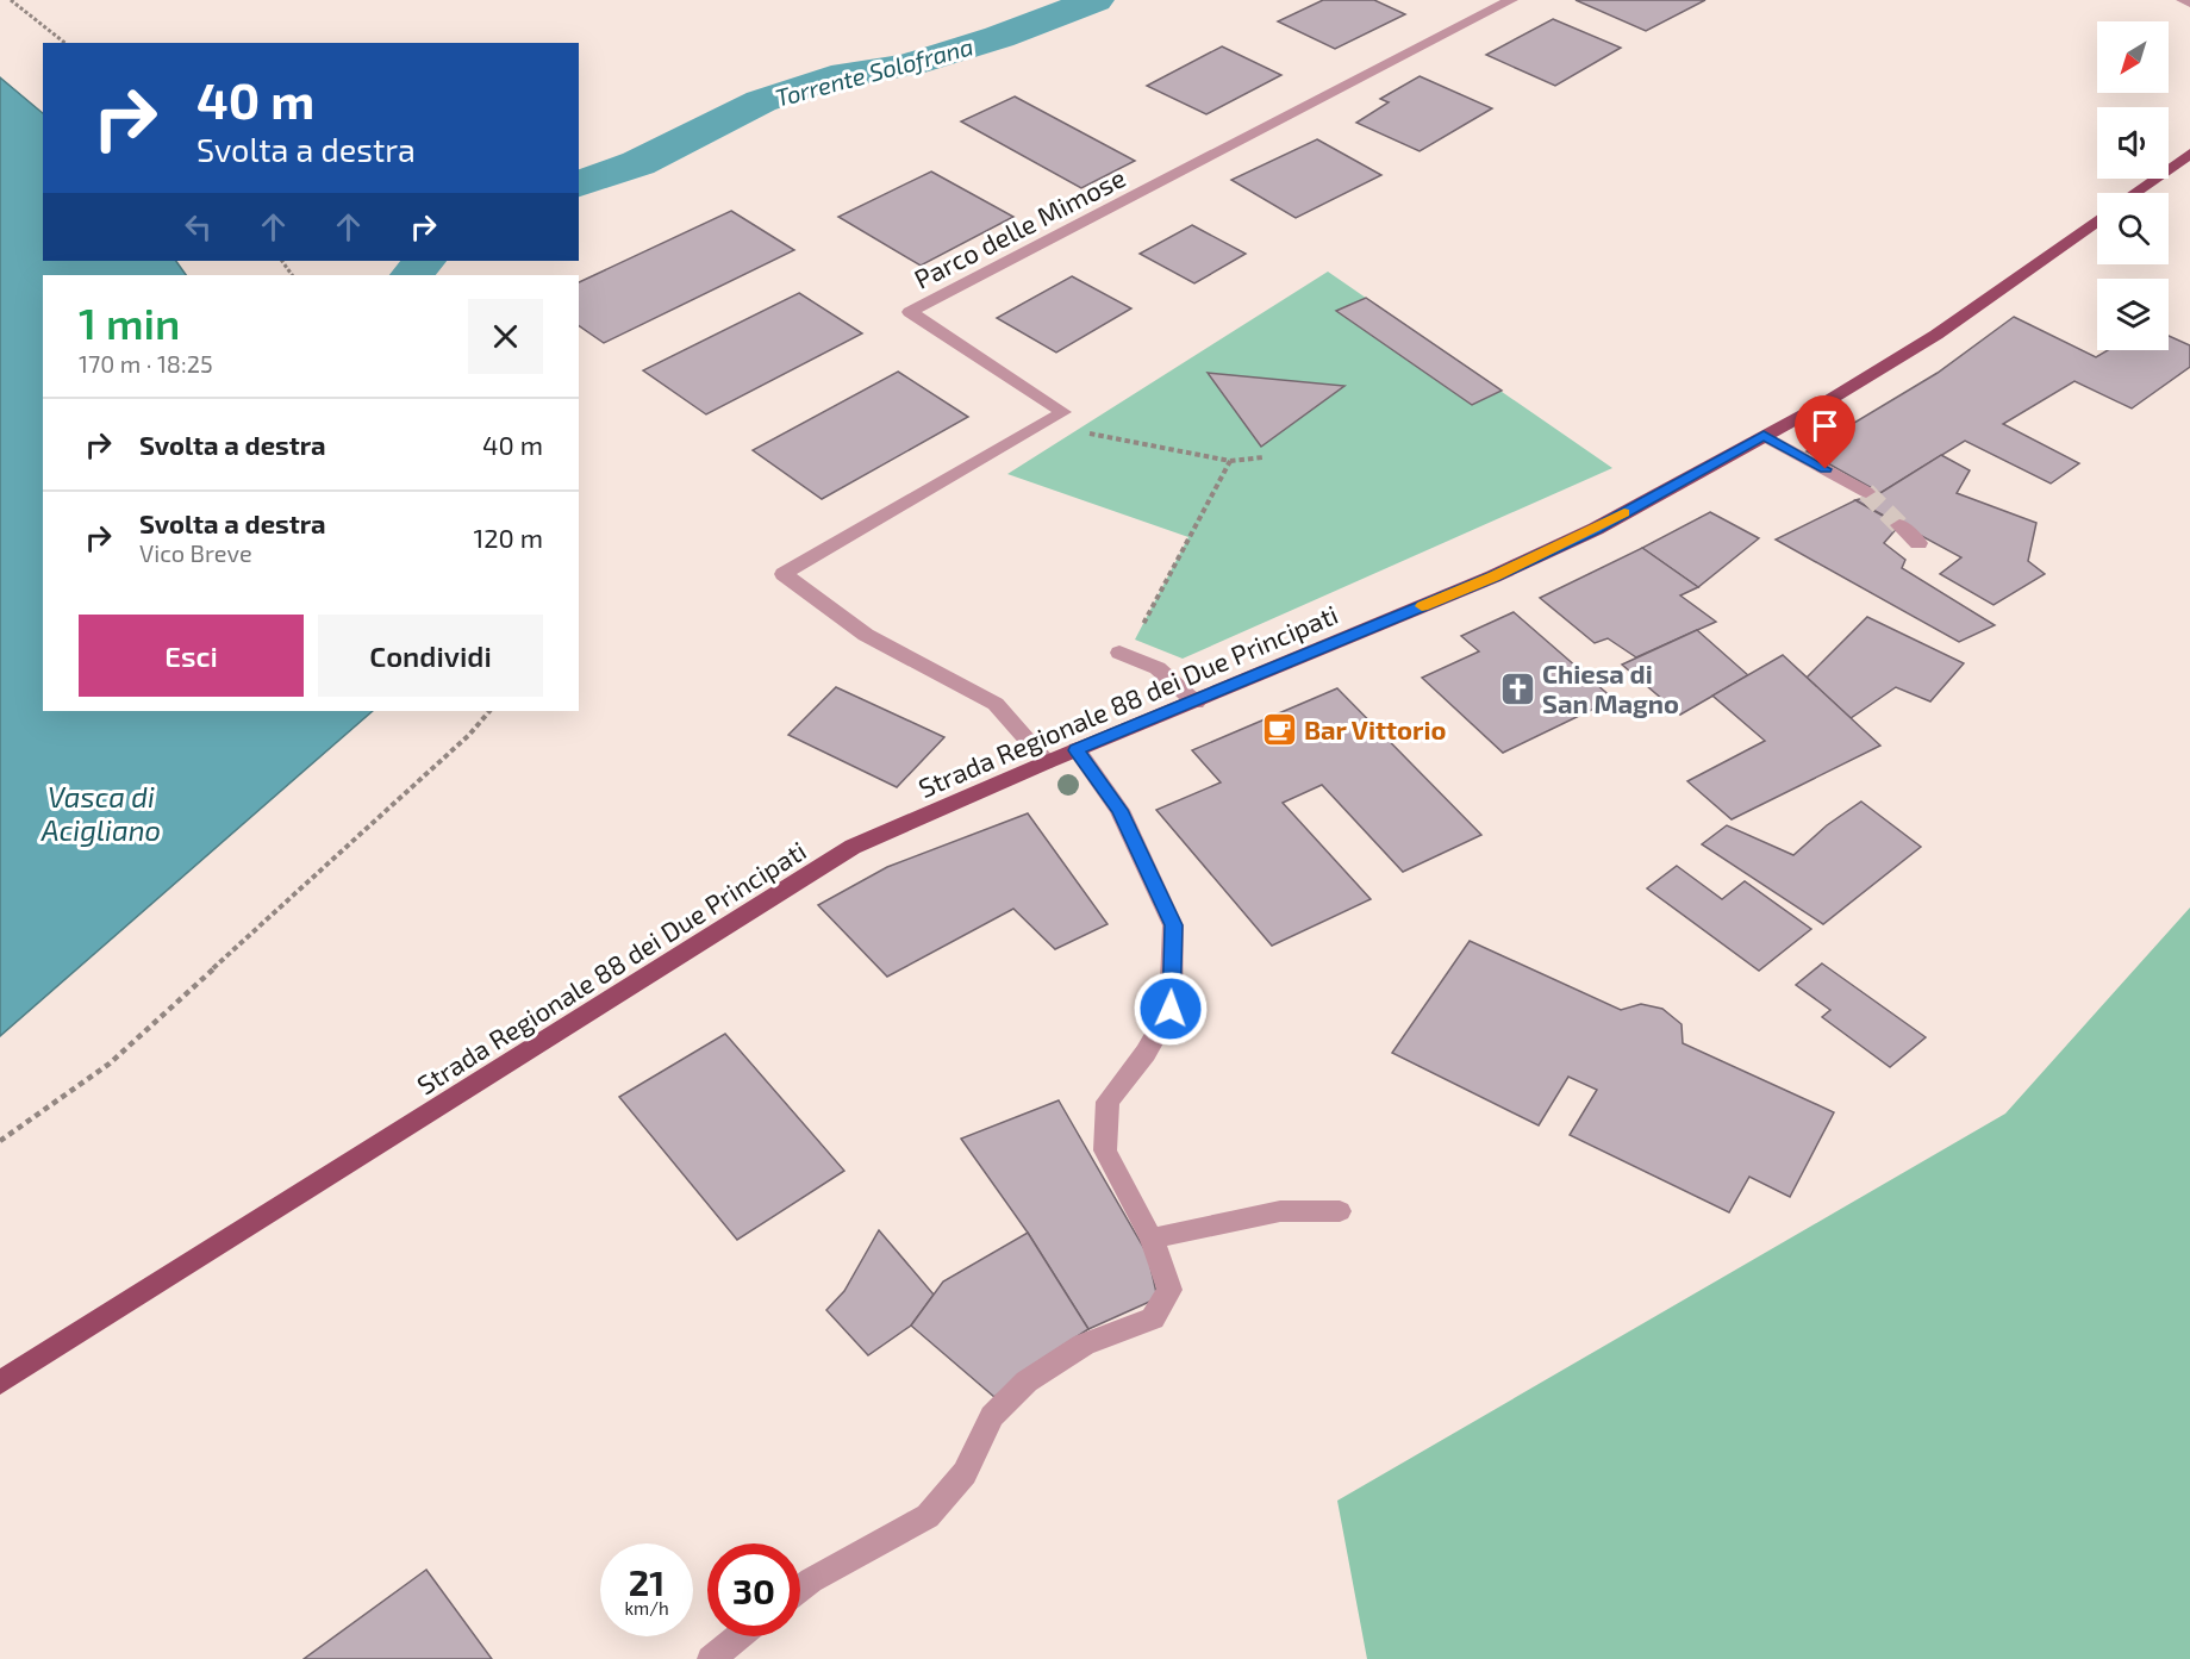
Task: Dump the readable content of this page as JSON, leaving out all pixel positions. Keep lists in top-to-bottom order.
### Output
{
  "streets": {
    "main road": ["Strada Regionale 88 dei Due Principati"],
    "street": ["Parco delle Mimose"]
  },
  "water": ["Torrente Solofrana", "Vasca di Acigliano"],
  "places": {
    "church": ["Chiesa di San Magno"],
    "cafe": ["Bar Vittorio"]
  },
  "north": "bottom left",
  "page": {
    "turn": ["40 m", "Svolta a destra"],
    "heading": ["1 min", "170 m · 18:25"],
    "list": [
      {
        "name": "Svolta a destra",
        "value": "40 m"
      },
      {
        "name": "Svolta a destra",
        "note": "Vico Breve",
        "value": "120 m"
      }
    ],
    "buttons": ["Esci", "Condividi"],
    "speed": "21 km/h",
    "limit": "30"
  }
}
